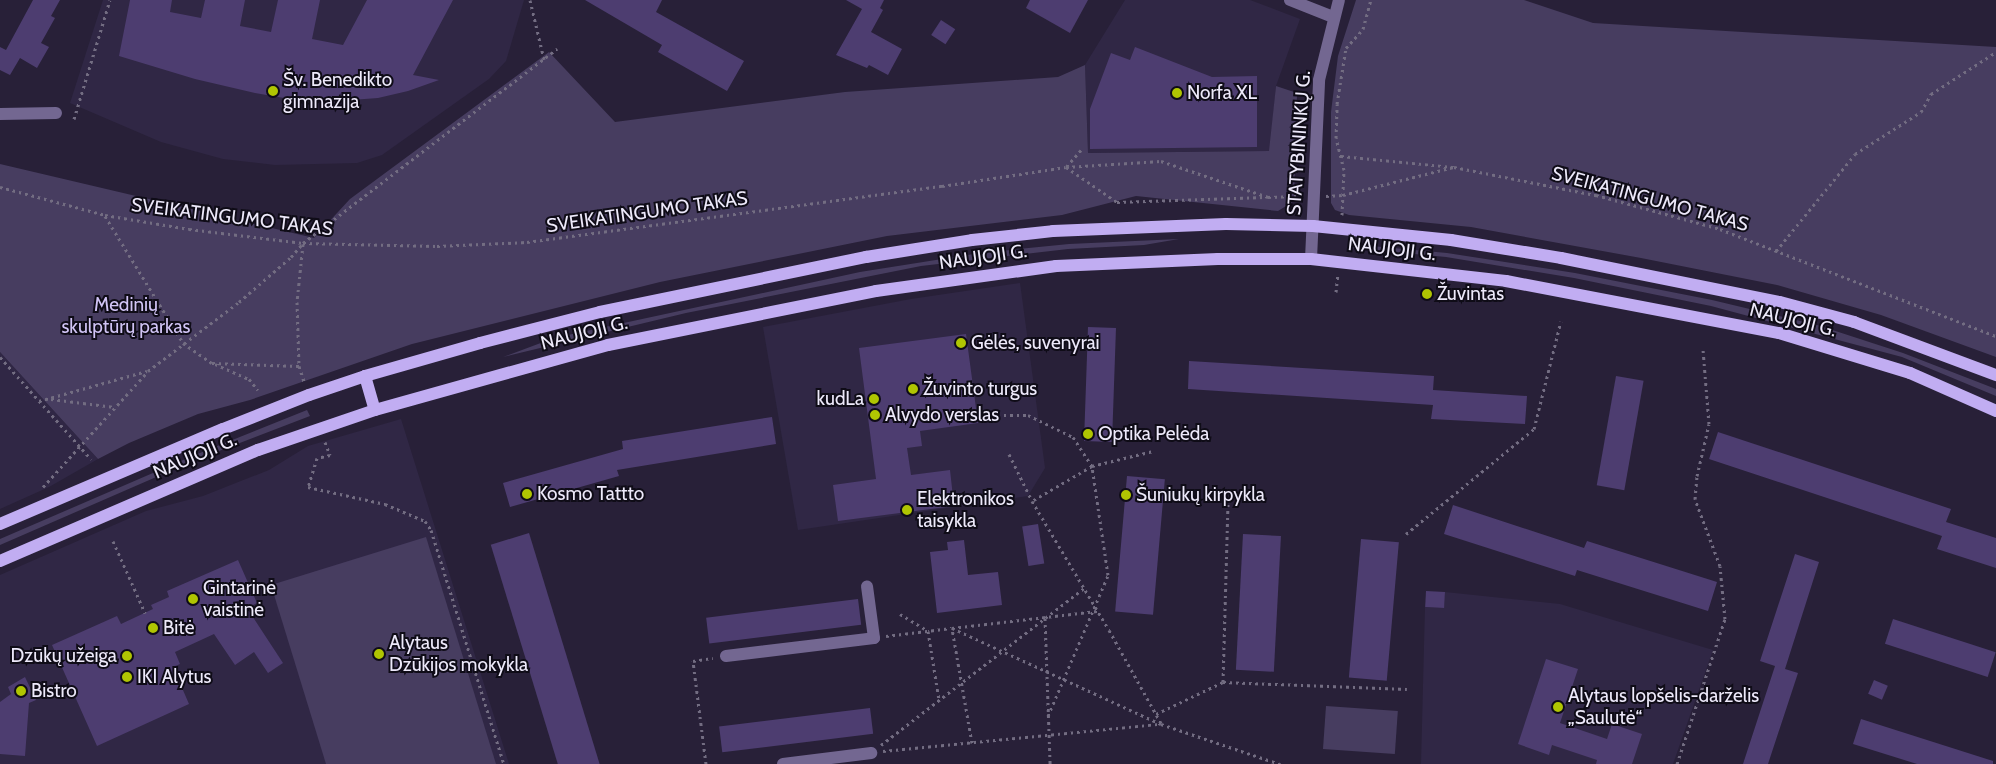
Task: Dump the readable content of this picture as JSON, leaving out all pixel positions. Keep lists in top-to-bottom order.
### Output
{
  "streets": {
    "main road": ["NAUJOJI G."],
    "street": ["STATYBININKŲ G."],
    "path": ["SVEIKATINGUMO TAKAS"]
  },
  "crossings": [
    ["STATYBININKŲ G.", "NAUJOJI G."]
  ],
  "parks": ["Medinių skulptūrų parkas"],
  "places": [
    "Šv. Benedikto gimnazija",
    "Norfa XL",
    "Žuvintas",
    "Gėlės, suvenyrai",
    "Žuvinto turgus",
    "kudLa",
    "Alvydo verslas",
    "Optika Pelėda",
    "Kosmo Tattto",
    "Šuniukų kirpykla",
    "Elektronikos taisykla",
    "Gintarinė vaistinė",
    "Bitė",
    "Alytaus Dzūkijos mokykla",
    "Dzūkų užeiga",
    "IKI Alytus",
    "Bistro",
    "Alytaus lopšelis-darželis „Saulutė“"
  ]
}
